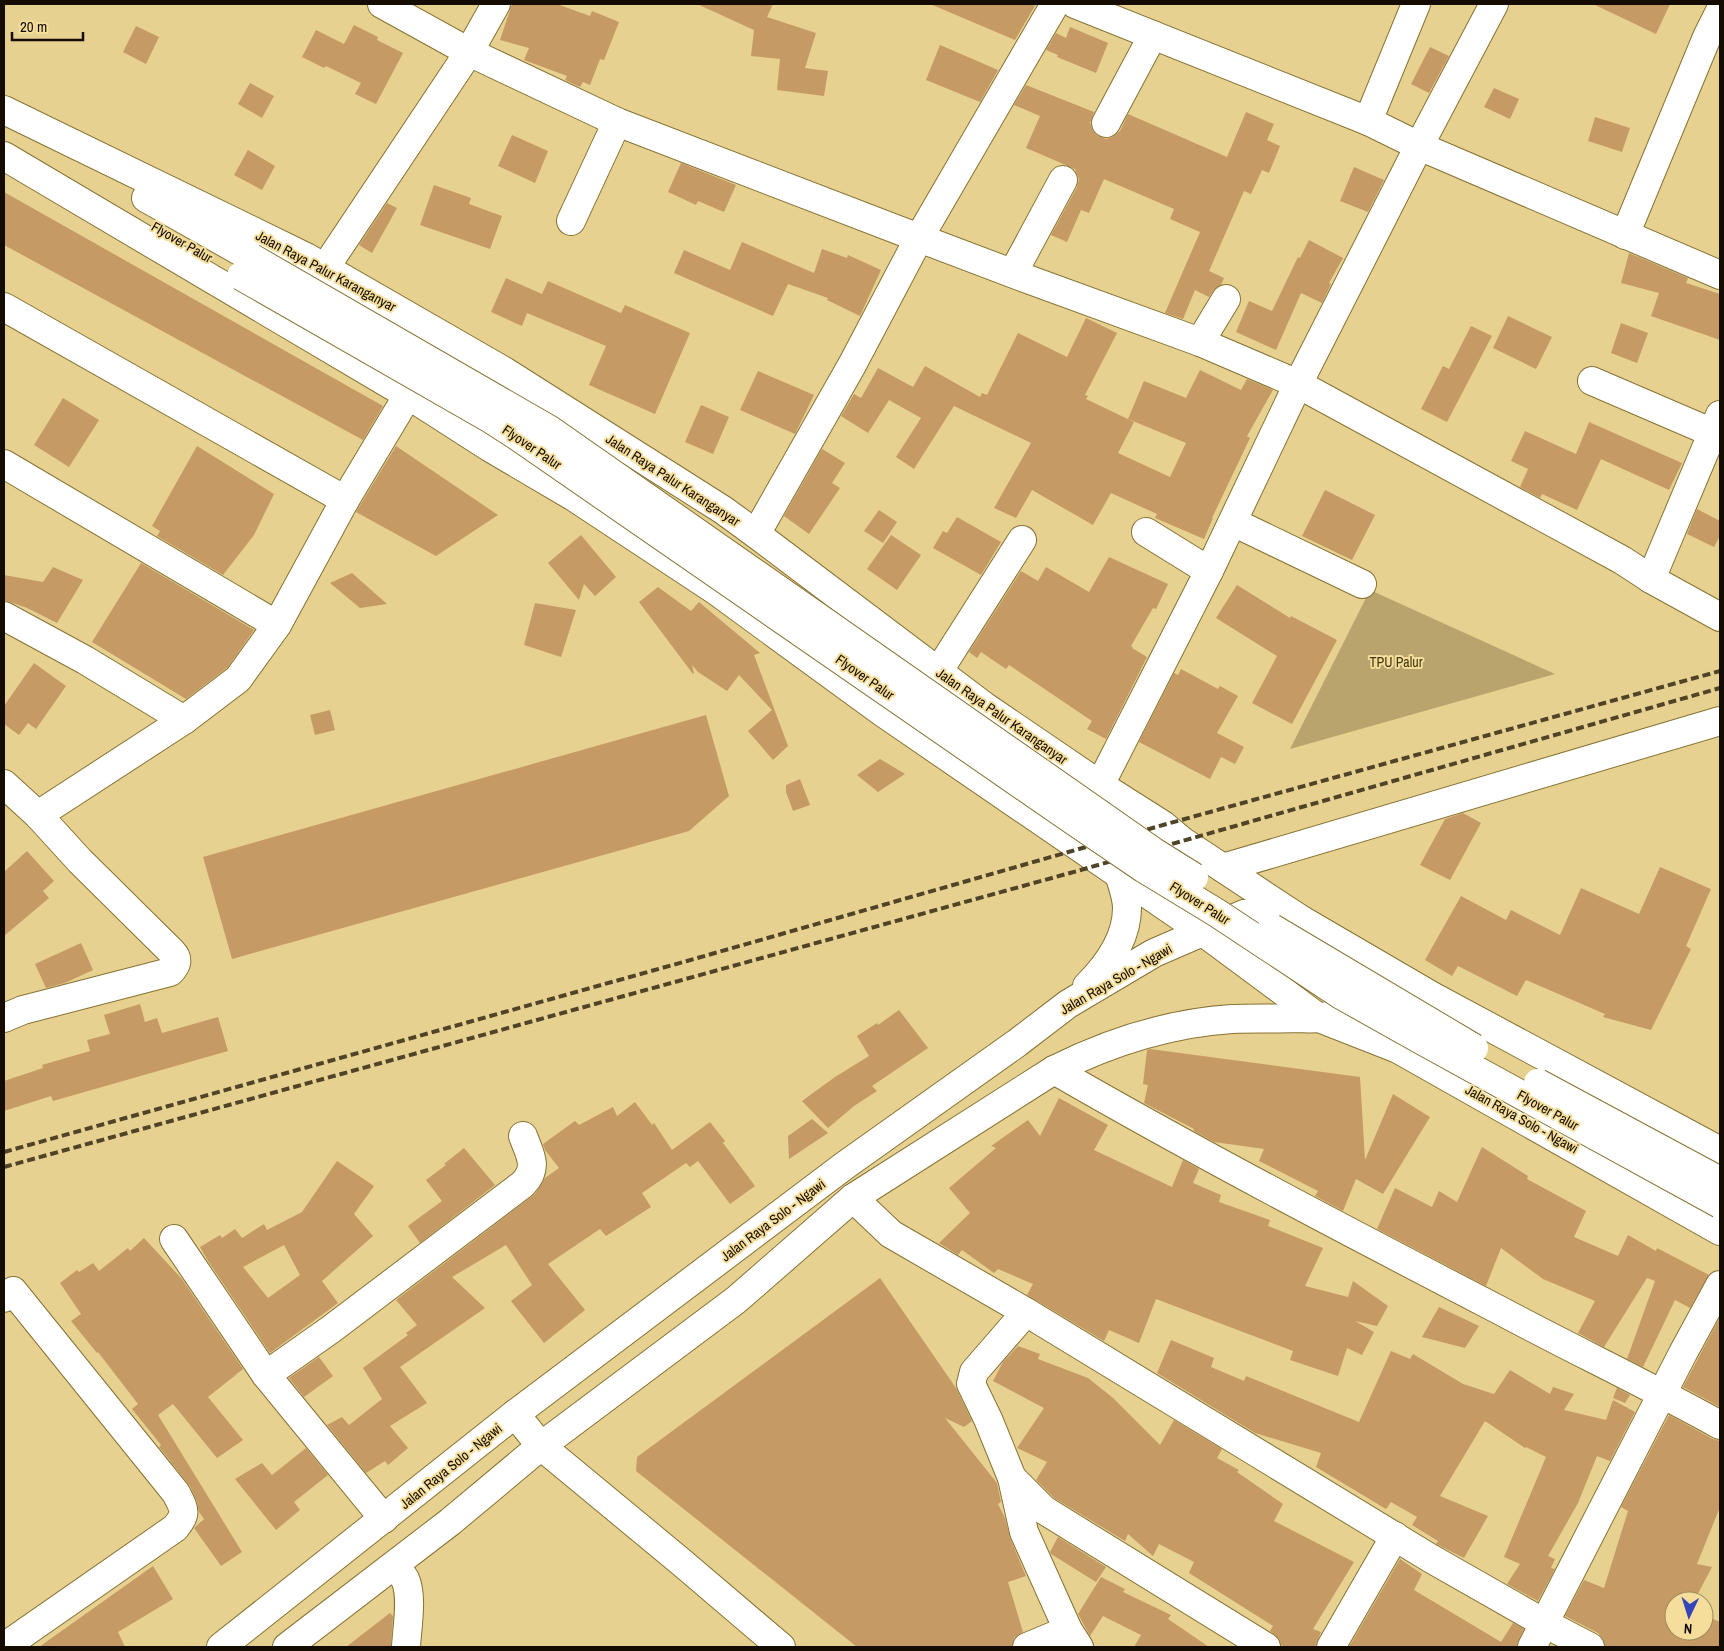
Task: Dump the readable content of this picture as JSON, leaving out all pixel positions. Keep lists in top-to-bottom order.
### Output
{
  "streets": {
    "main road": ["Flyover Palur", "Jalan Raya Palur Karanganyar", "Jalan Raya Solo - Ngawi"]
  },
  "crossings": [
    ["Flyover Palur", "Jalan Raya Palur Karanganyar"],
    ["Jalan Raya Palur Karanganyar", "Jalan Raya Solo - Ngawi"]
  ],
  "parks": ["TPU Palur"],
  "scale_bar": "20 m",
  "north": "bottom"
}
